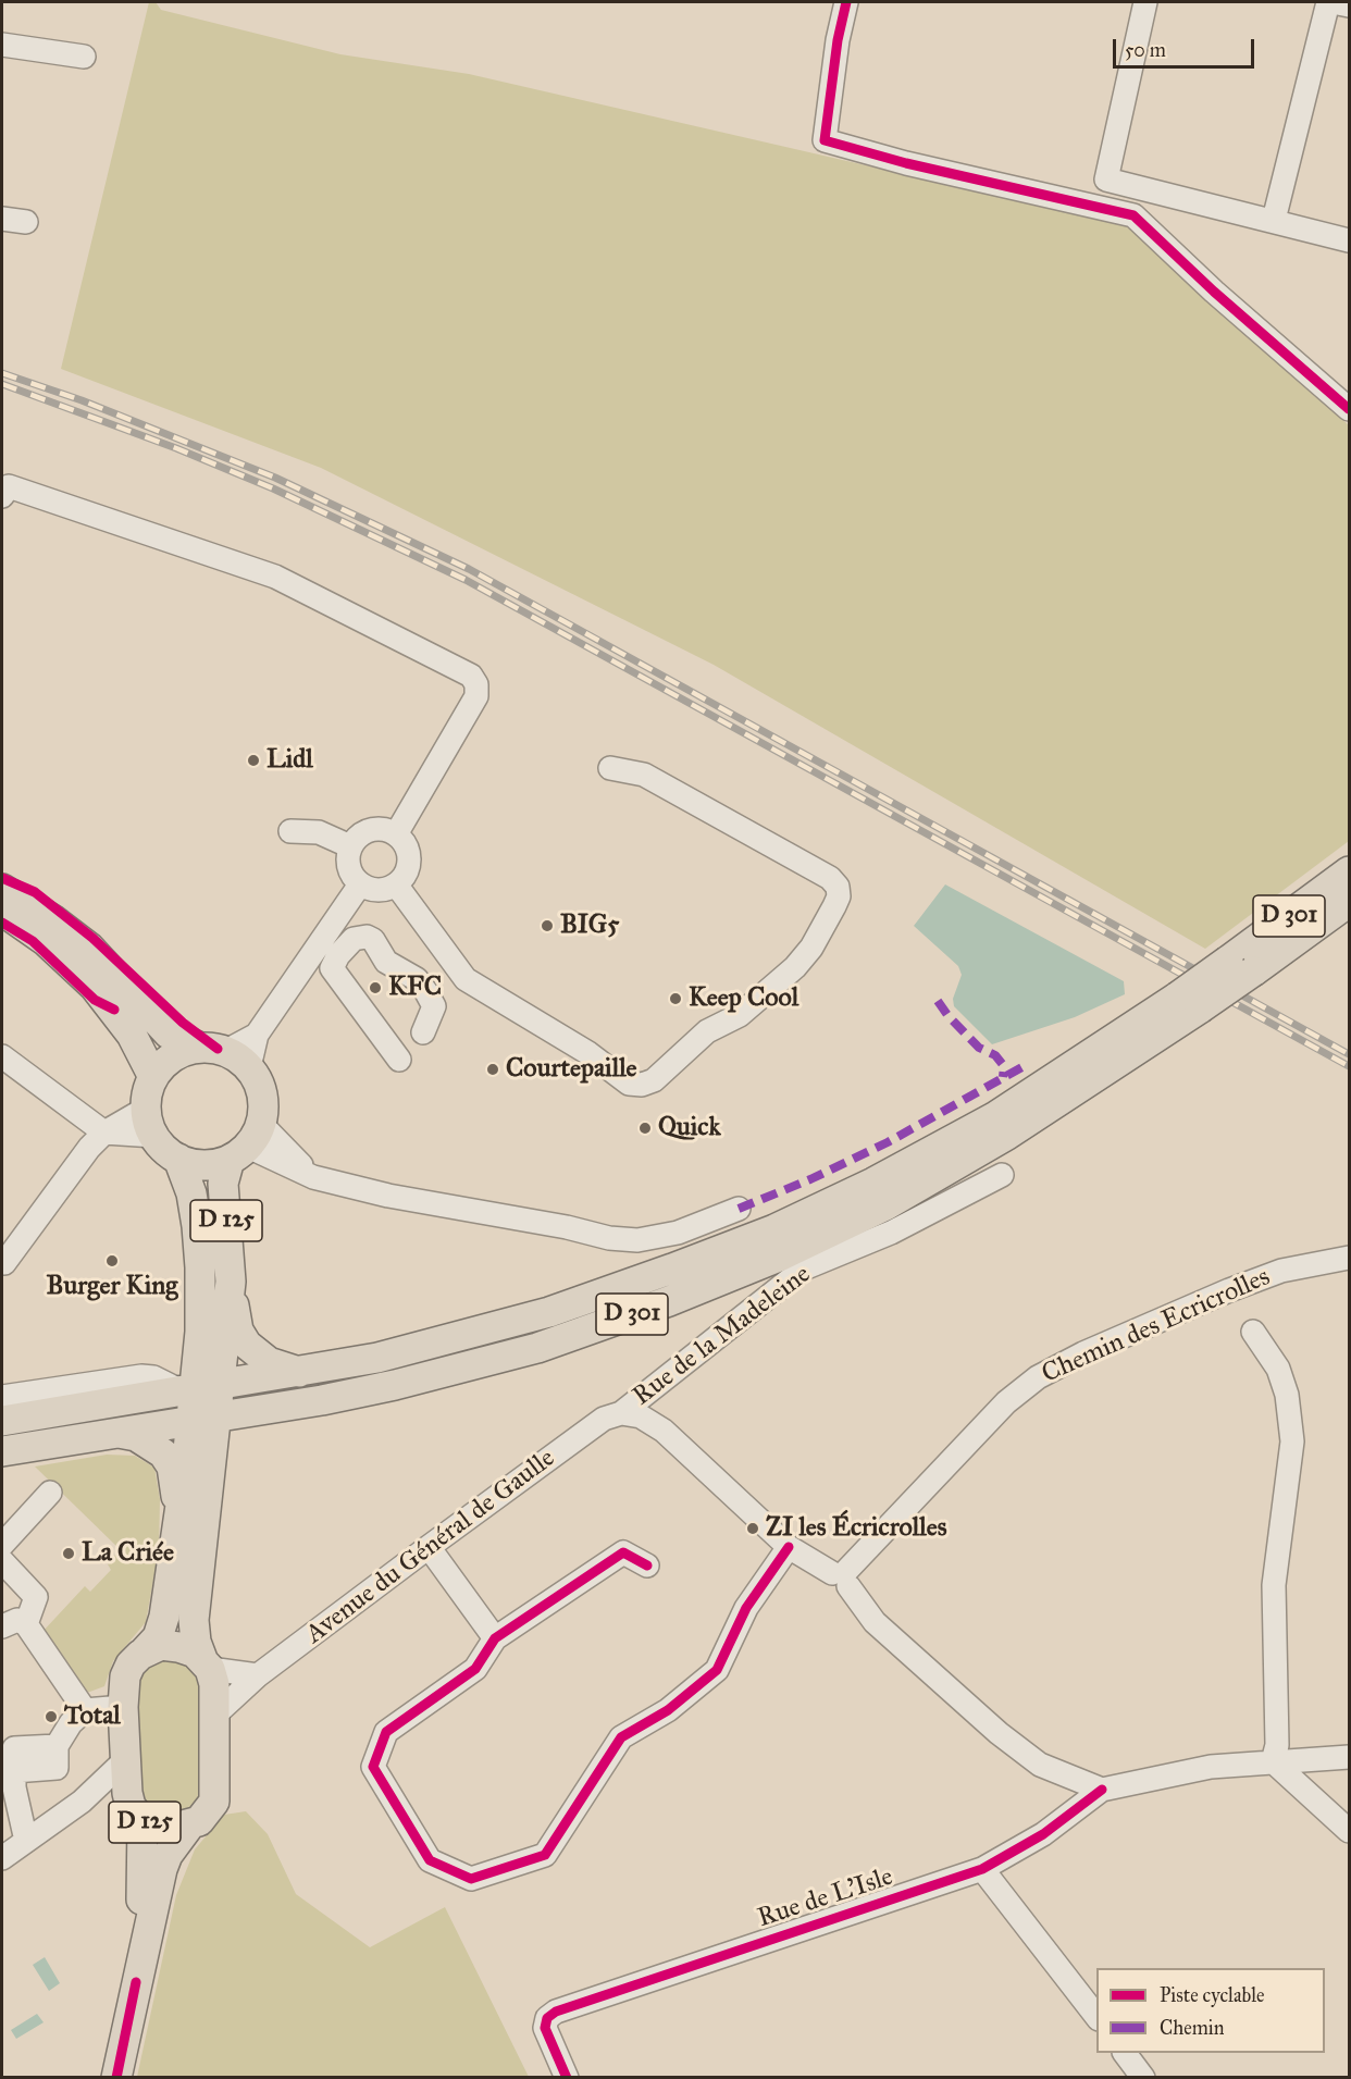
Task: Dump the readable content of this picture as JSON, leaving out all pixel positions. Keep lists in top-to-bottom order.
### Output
{
  "streets": {
    "main road": ["D 301", "D 125"],
    "street": [
      "Chemin des Ecricrolles",
      "Rue de la Madeleine",
      "Avenue du Général de Gaulle",
      "Rue de L'Isle"
    ]
  },
  "crossings": [
    ["D 301", "D 125"],
    ["D 125", "Avenue du Général de Gaulle"],
    ["Rue de la Madeleine", "Avenue du Général de Gaulle"]
  ],
  "places": [
    "Lidl",
    "BIG5",
    "KFC",
    "Keep Cool",
    "Courtepaille",
    "Quick",
    "Burger King",
    "ZI les Écricrolles",
    "La Criée",
    "Total"
  ],
  "legend": ["Piste cyclable", "Chemin"],
  "scale_bar": "50 m"
}
